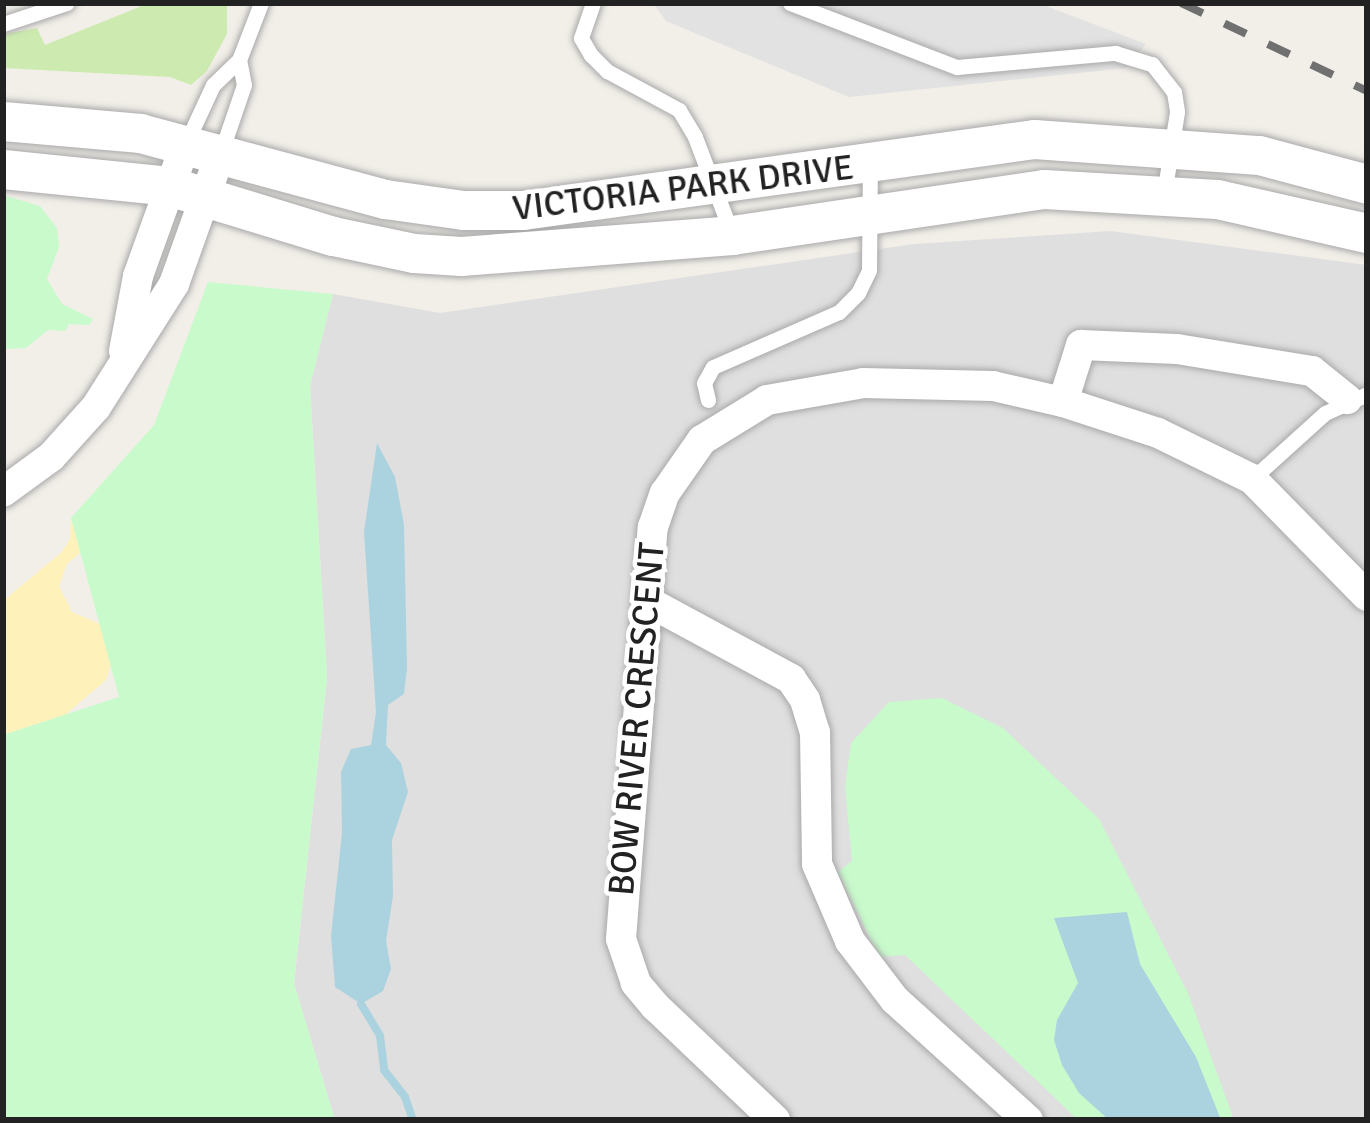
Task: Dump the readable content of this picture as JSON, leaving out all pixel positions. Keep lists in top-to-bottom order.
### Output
{
  "streets": {
    "street": ["VICTORIA PARK DRIVE", "BOW RIVER CRESCENT"]
  }
}
